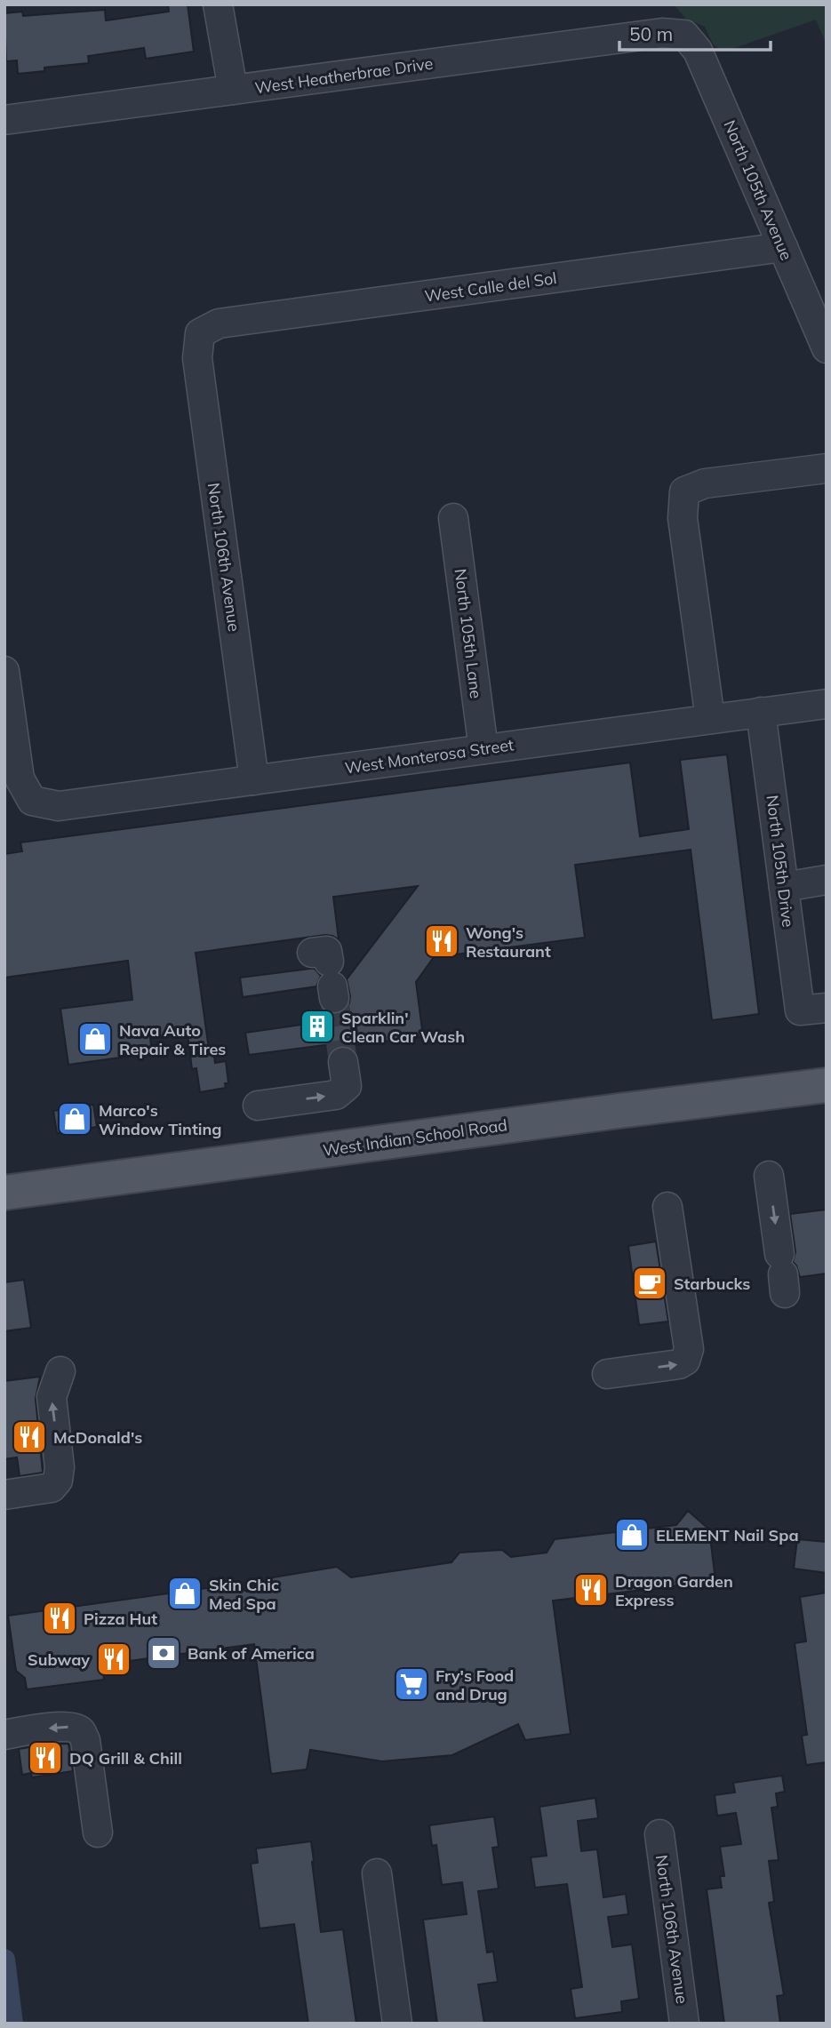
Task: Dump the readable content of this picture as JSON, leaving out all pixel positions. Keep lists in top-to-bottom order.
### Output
{
  "streets": {
    "main road": ["West Indian School Road"],
    "street": [
      "West Heatherbrae Drive",
      "North 105th Avenue",
      "West Calle del Sol",
      "North 106th Avenue",
      "North 105th Lane",
      "West Monterosa Street",
      "North 105th Drive"
    ]
  },
  "crossings": [
    ["West Heatherbrae Drive", "North 105th Avenue"],
    ["North 105th Avenue", "West Calle del Sol"],
    ["West Calle del Sol", "North 106th Avenue"],
    ["North 106th Avenue", "West Monterosa Street"],
    ["North 105th Lane", "West Monterosa Street"],
    ["West Monterosa Street", "North 105th Drive"]
  ],
  "places": {
    "restaurant": [
      "Wong's Restaurant",
      "McDonald's",
      "Dragon Garden Express",
      "Pizza Hut",
      "Subway",
      "DQ Grill & Chill"
    ],
    "building": ["Sparklin' Clean Car Wash"],
    "shop": [
      "Nava Auto Repair & Tires",
      "Marco's Window Tinting",
      "ELEMENT Nail Spa",
      "Skin Chic Med Spa"
    ],
    "cafe": ["Starbucks"],
    "bank": ["Bank of America"],
    "supermarket": ["Fry's Food and Drug"]
  },
  "scale_bar": "50 m"
}
